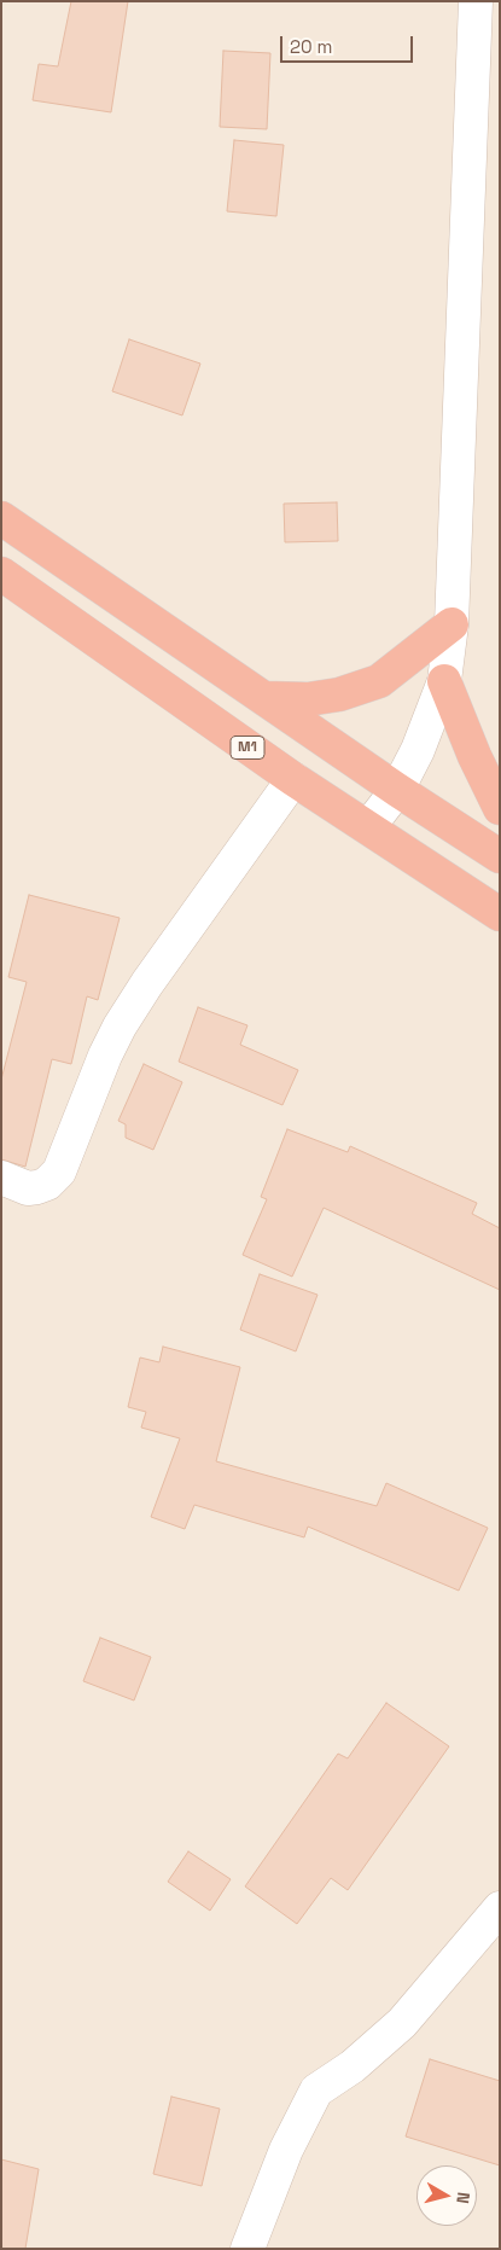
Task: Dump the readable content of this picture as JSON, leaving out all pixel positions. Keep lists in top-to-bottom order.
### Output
{
  "streets": {
    "highway": ["M1"]
  },
  "scale_bar": "20 m",
  "north": "right"
}
